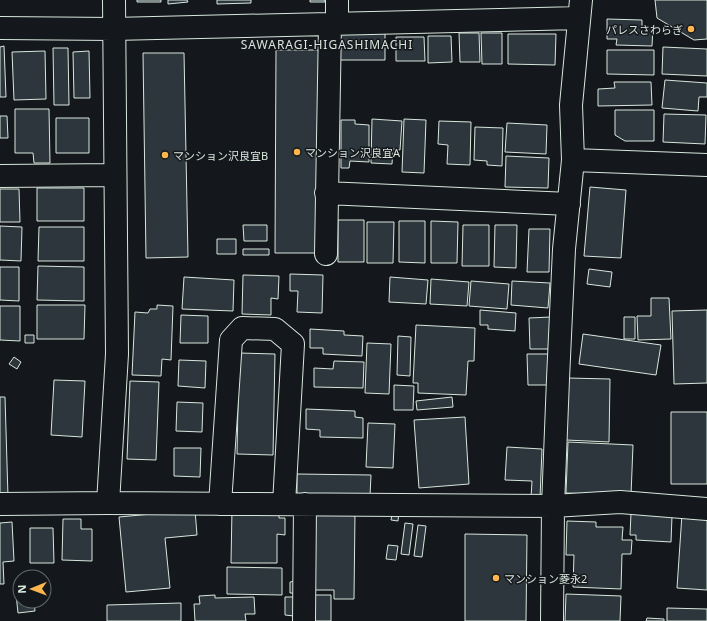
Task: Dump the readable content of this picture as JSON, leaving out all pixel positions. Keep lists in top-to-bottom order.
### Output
{
  "districts": ["SAWARAGI-HIGASHIMACHI"],
  "places": [
    "パレスさわらぎ",
    "マンション沢良宜A",
    "マンション沢良宜B",
    "マンション菱永2"
  ],
  "north": "left"
}
